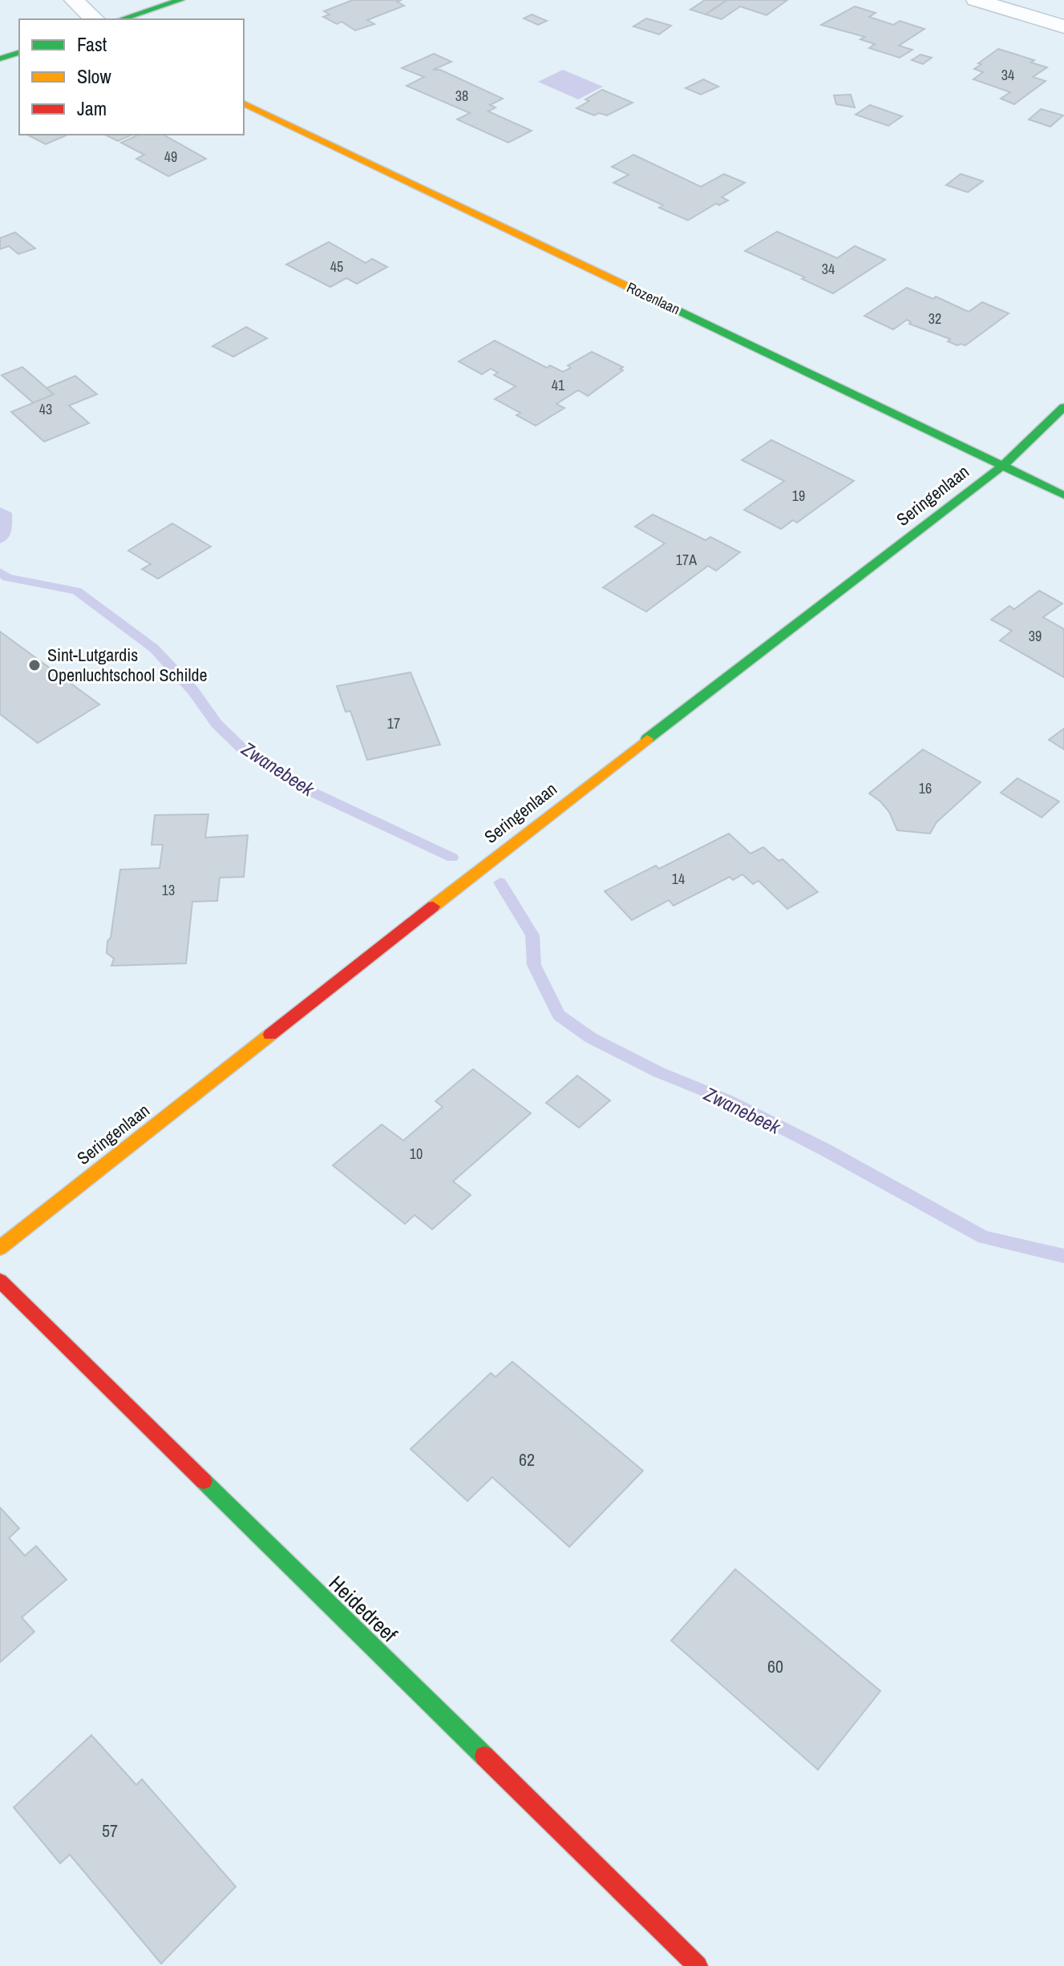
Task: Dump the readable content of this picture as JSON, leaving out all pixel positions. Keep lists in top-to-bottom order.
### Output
{
  "streets": {
    "street": ["Rozenlaan", "Seringenlaan", "Heidedreef"]
  },
  "crossings": [
    ["Rozenlaan", "Seringenlaan"]
  ],
  "water": ["Zwanebeek"],
  "places": ["Sint-Lutgardis Openluchtschool Schilde"],
  "house_numbers": [
    "34",
    "38",
    "49",
    "45",
    "34",
    "32",
    "41",
    "43",
    "19",
    "17A",
    "39",
    "17",
    "16",
    "14",
    "13",
    "10",
    "62",
    "60",
    "57"
  ],
  "legend": ["Fast", "Slow", "Jam"]
}
